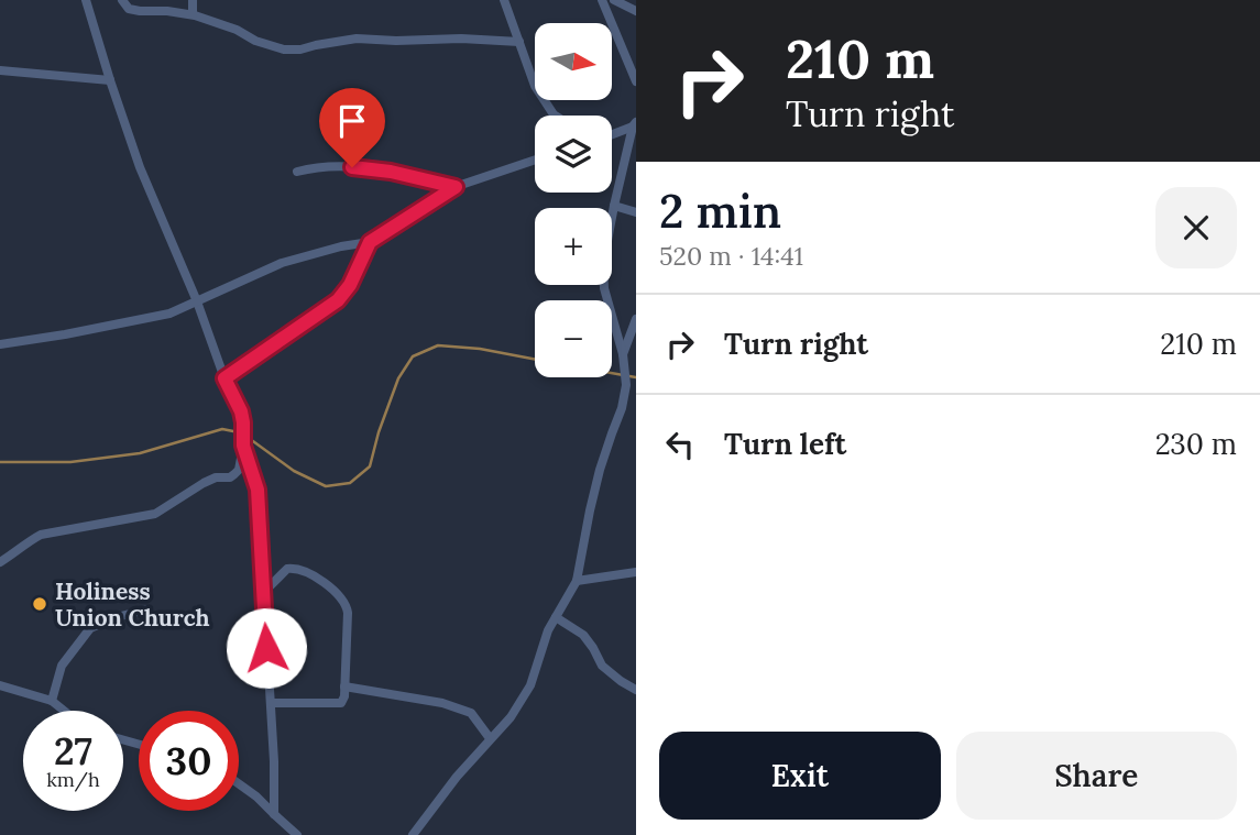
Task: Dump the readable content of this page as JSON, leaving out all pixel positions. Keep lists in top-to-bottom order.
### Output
{
  "places": ["Holiness Union Church"],
  "north": "right",
  "page": {
    "turn": ["210 m", "Turn right"],
    "map_buttons": ["+", "−"],
    "heading": ["2 min", "520 m · 14:41"],
    "list": [
      {
        "name": "Turn right",
        "value": "210 m"
      },
      {
        "name": "Turn left",
        "value": "230 m"
      }
    ],
    "speed": "27 km/h",
    "limit": "30",
    "buttons": ["Exit", "Share"]
  }
}
